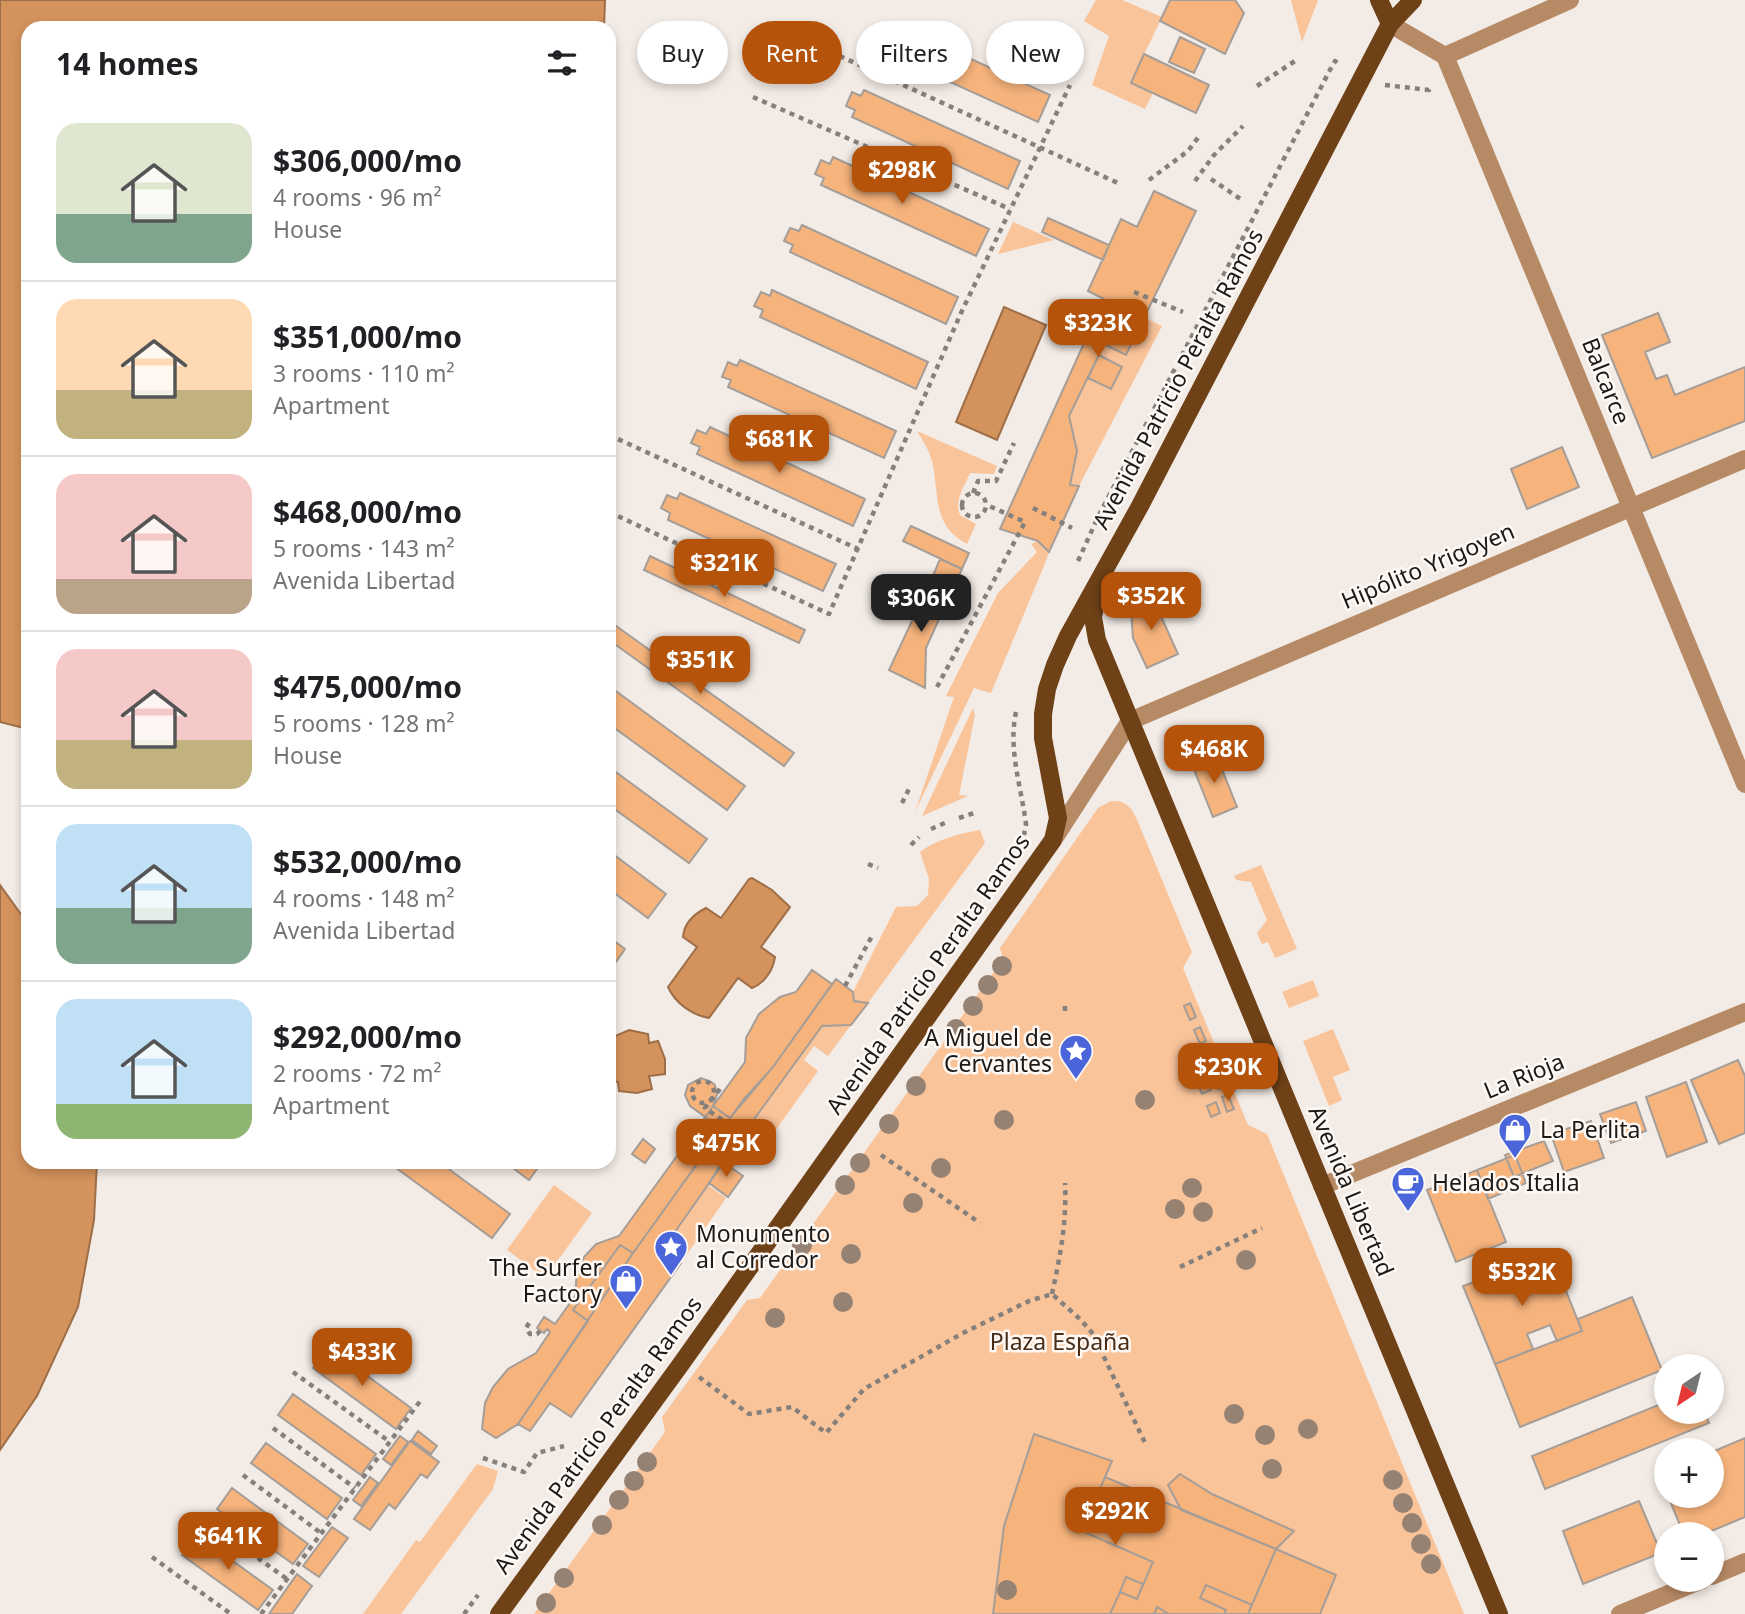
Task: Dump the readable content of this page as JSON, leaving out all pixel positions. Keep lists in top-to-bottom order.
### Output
{
  "streets": {
    "main road": ["Avenida Patricio Peralta Ramos", "Avenida Libertad"],
    "street": ["Balcarce", "Hipólito Yrigoyen", "La Rioja"]
  },
  "crossings": [
    ["Avenida Patricio Peralta Ramos", "Hipólito Yrigoyen"],
    ["Avenida Patricio Peralta Ramos", "Avenida Libertad"],
    ["Balcarce", "Hipólito Yrigoyen"],
    ["Hipólito Yrigoyen", "Avenida Libertad"],
    ["La Rioja", "Avenida Libertad"]
  ],
  "parks": ["Plaza España"],
  "places": {
    "place": ["A Miguel de Cervantes", "Monumento al Corredor"],
    "shop": ["La Perlita", "The Surfer Factory"],
    "cafe": ["Helados Italia"]
  },
  "north": "bottom left",
  "page": {
    "chip": [
      "Buy",
      "Rent",
      "Filters",
      "New"
    ],
    "heading": "14 homes",
    "list": [
      {
        "name": "$306,000/mo",
        "note": "4 rooms · 96 m² · House"
      },
      {
        "name": "$351,000/mo",
        "note": "3 rooms · 110 m² · Apartment"
      },
      {
        "name": "$468,000/mo",
        "note": "5 rooms · 143 m² · Avenida Libertad"
      },
      {
        "name": "$475,000/mo",
        "note": "5 rooms · 128 m² · House"
      },
      {
        "name": "$532,000/mo",
        "note": "4 rooms · 148 m² · Avenida Libertad"
      },
      {
        "name": "$292,000/mo",
        "note": "2 rooms · 72 m² · Apartment"
      }
    ],
    "price": [
      "$298K",
      "$323K",
      "$681K",
      "$321K",
      "$352K",
      "$306K",
      "$351K",
      "$468K",
      "$230K",
      "$475K",
      "$532K",
      "$433K",
      "$292K",
      "$641K"
    ],
    "map_buttons": ["+", "−"]
  }
}
